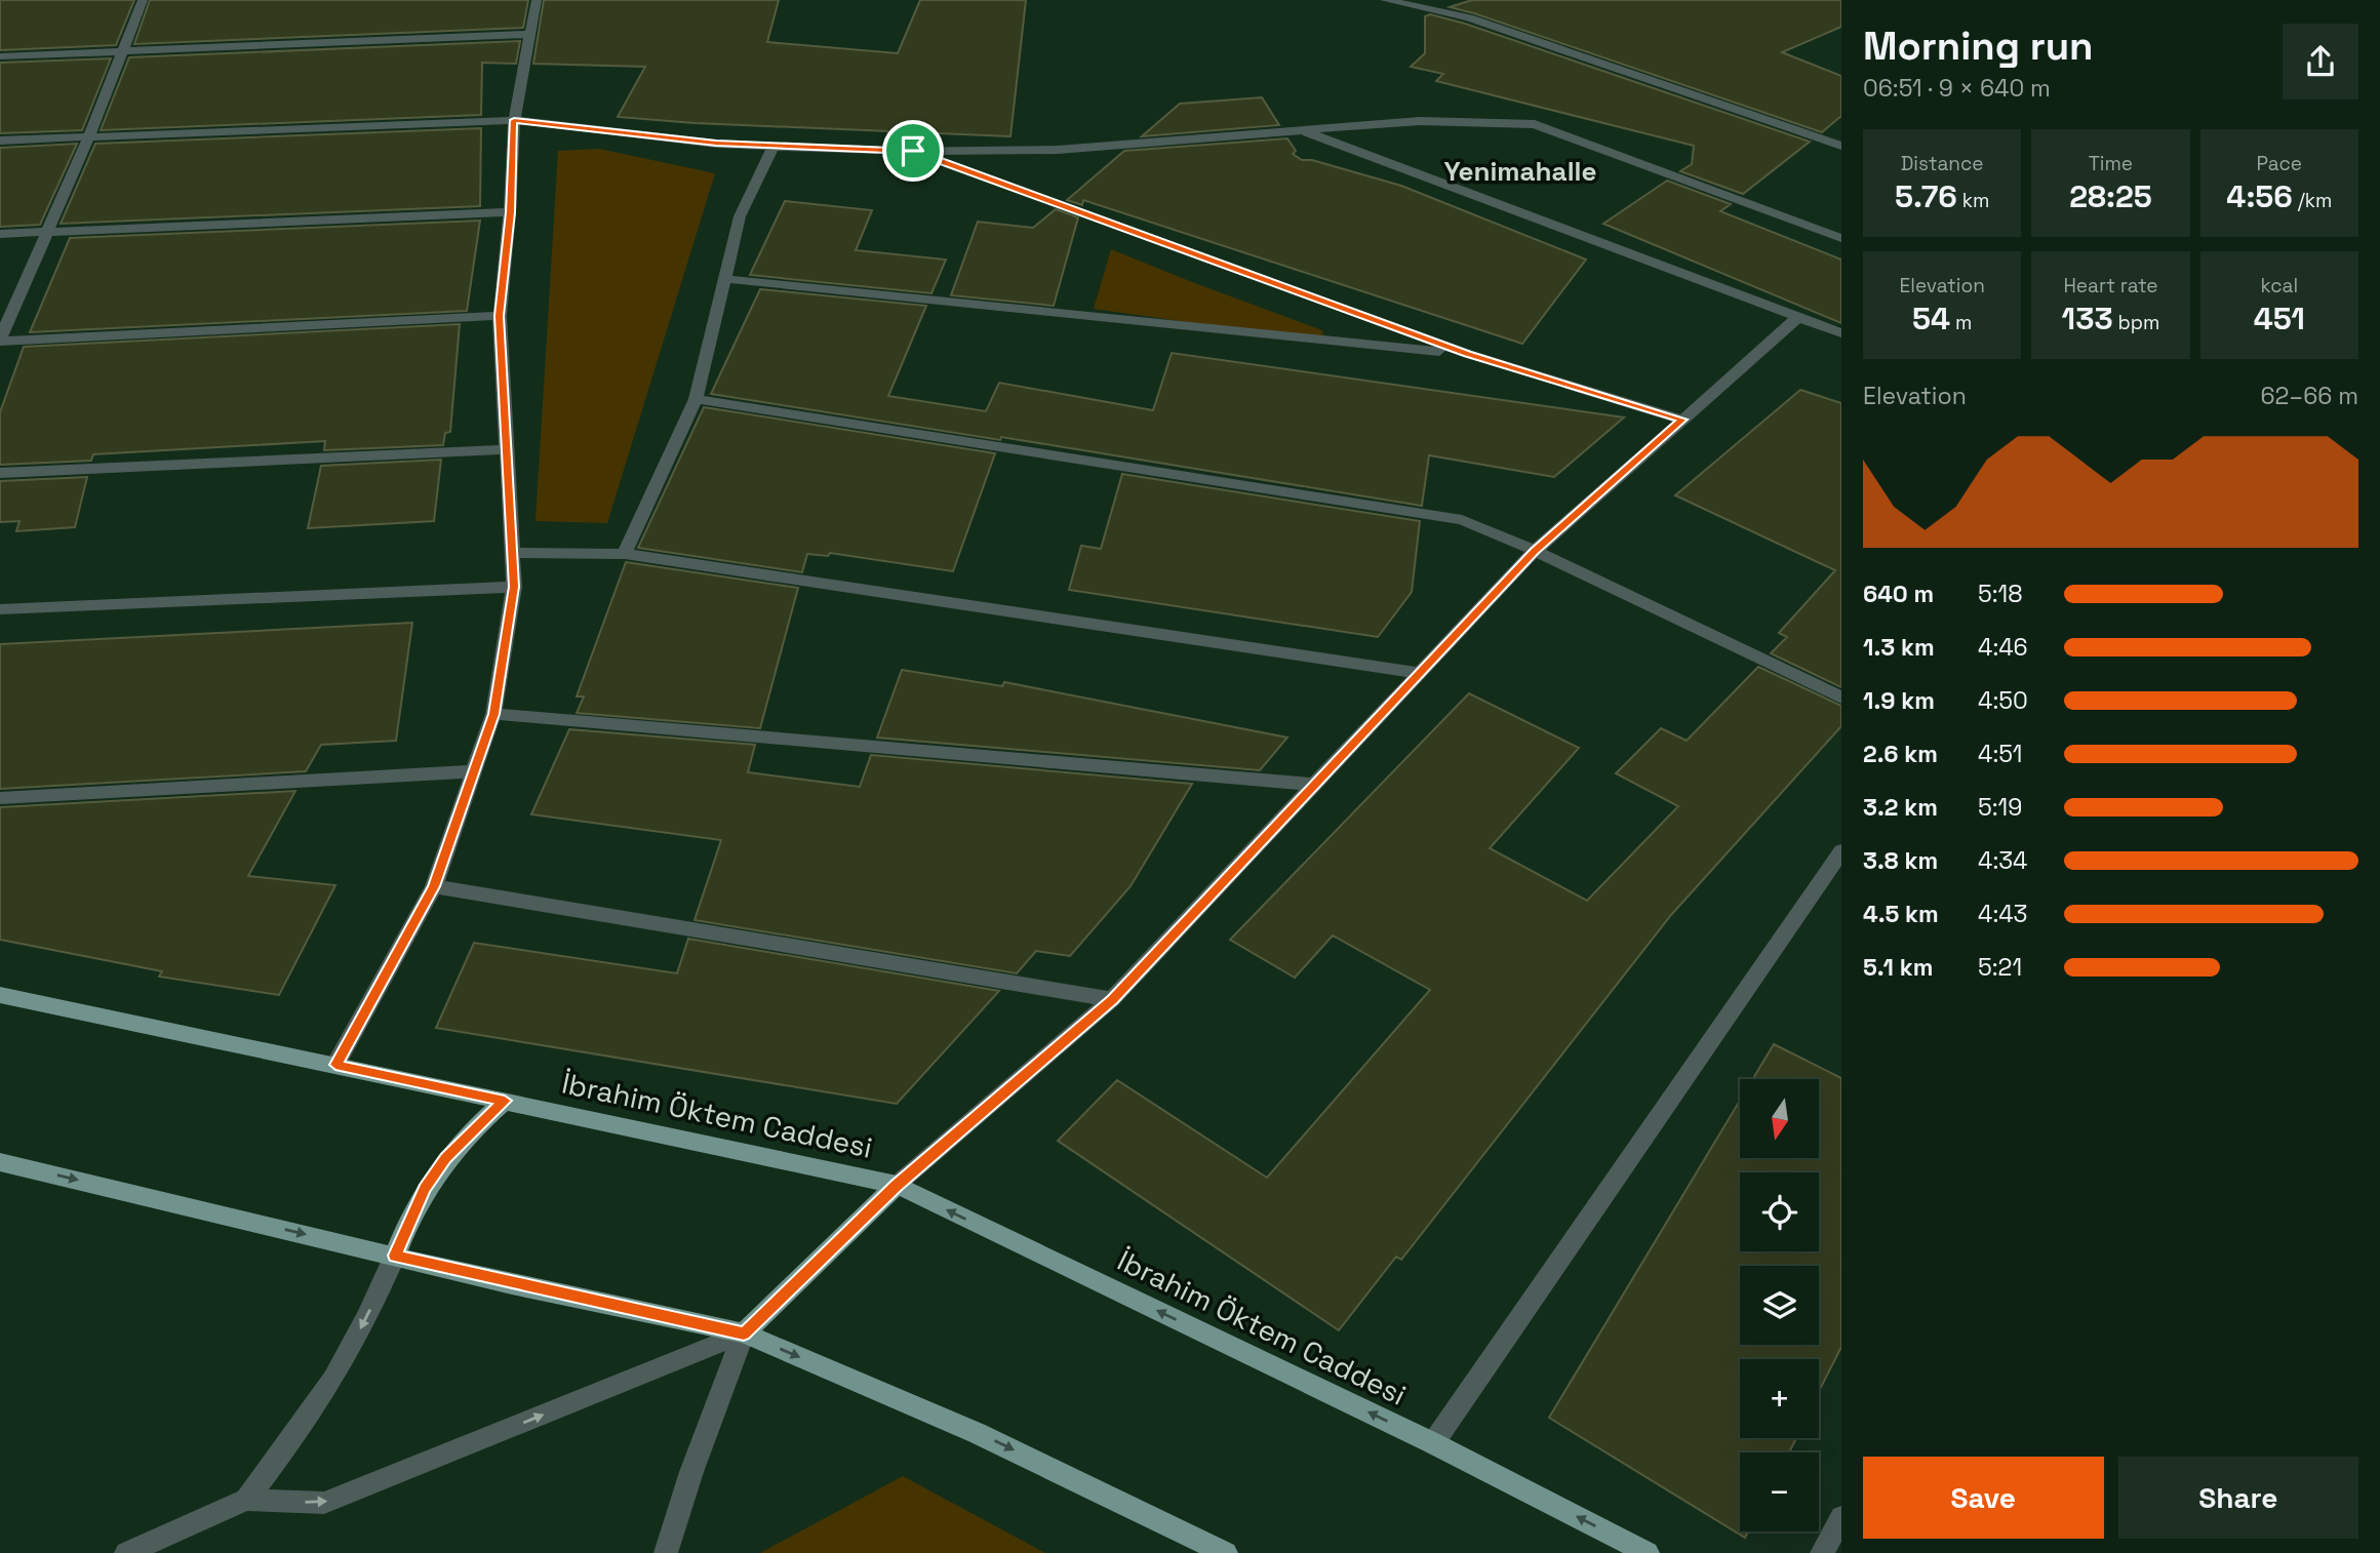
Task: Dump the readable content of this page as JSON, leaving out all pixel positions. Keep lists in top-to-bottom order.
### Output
{
  "streets": {
    "main road": ["İbrahim Öktem Caddesi"]
  },
  "one_way": ["İbrahim Öktem Caddesi"],
  "districts": ["Yenimahalle"],
  "north": "bottom",
  "page": {
    "heading": ["Morning run", "06:51 · 9 × 640 m"],
    "stats": [
      ["Distance", "5.76 km"],
      ["Time", "28:25"],
      ["Pace", "4:56 /km"],
      ["Elevation", "54 m"],
      ["Heart rate", "133 bpm"],
      ["kcal", "451"]
    ],
    "chart": ["Elevation", "62–66 m"],
    "list": [
      {
        "name": "640 m",
        "note": "5:18"
      },
      {
        "name": "1.3 km",
        "note": "4:46"
      },
      {
        "name": "1.9 km",
        "note": "4:50"
      },
      {
        "name": "2.6 km",
        "note": "4:51"
      },
      {
        "name": "3.2 km",
        "note": "5:19"
      },
      {
        "name": "3.8 km",
        "note": "4:34"
      },
      {
        "name": "4.5 km",
        "note": "4:43"
      },
      {
        "name": "5.1 km",
        "note": "5:21"
      }
    ],
    "map_buttons": ["+", "−"],
    "buttons": ["Save", "Share"]
  }
}
